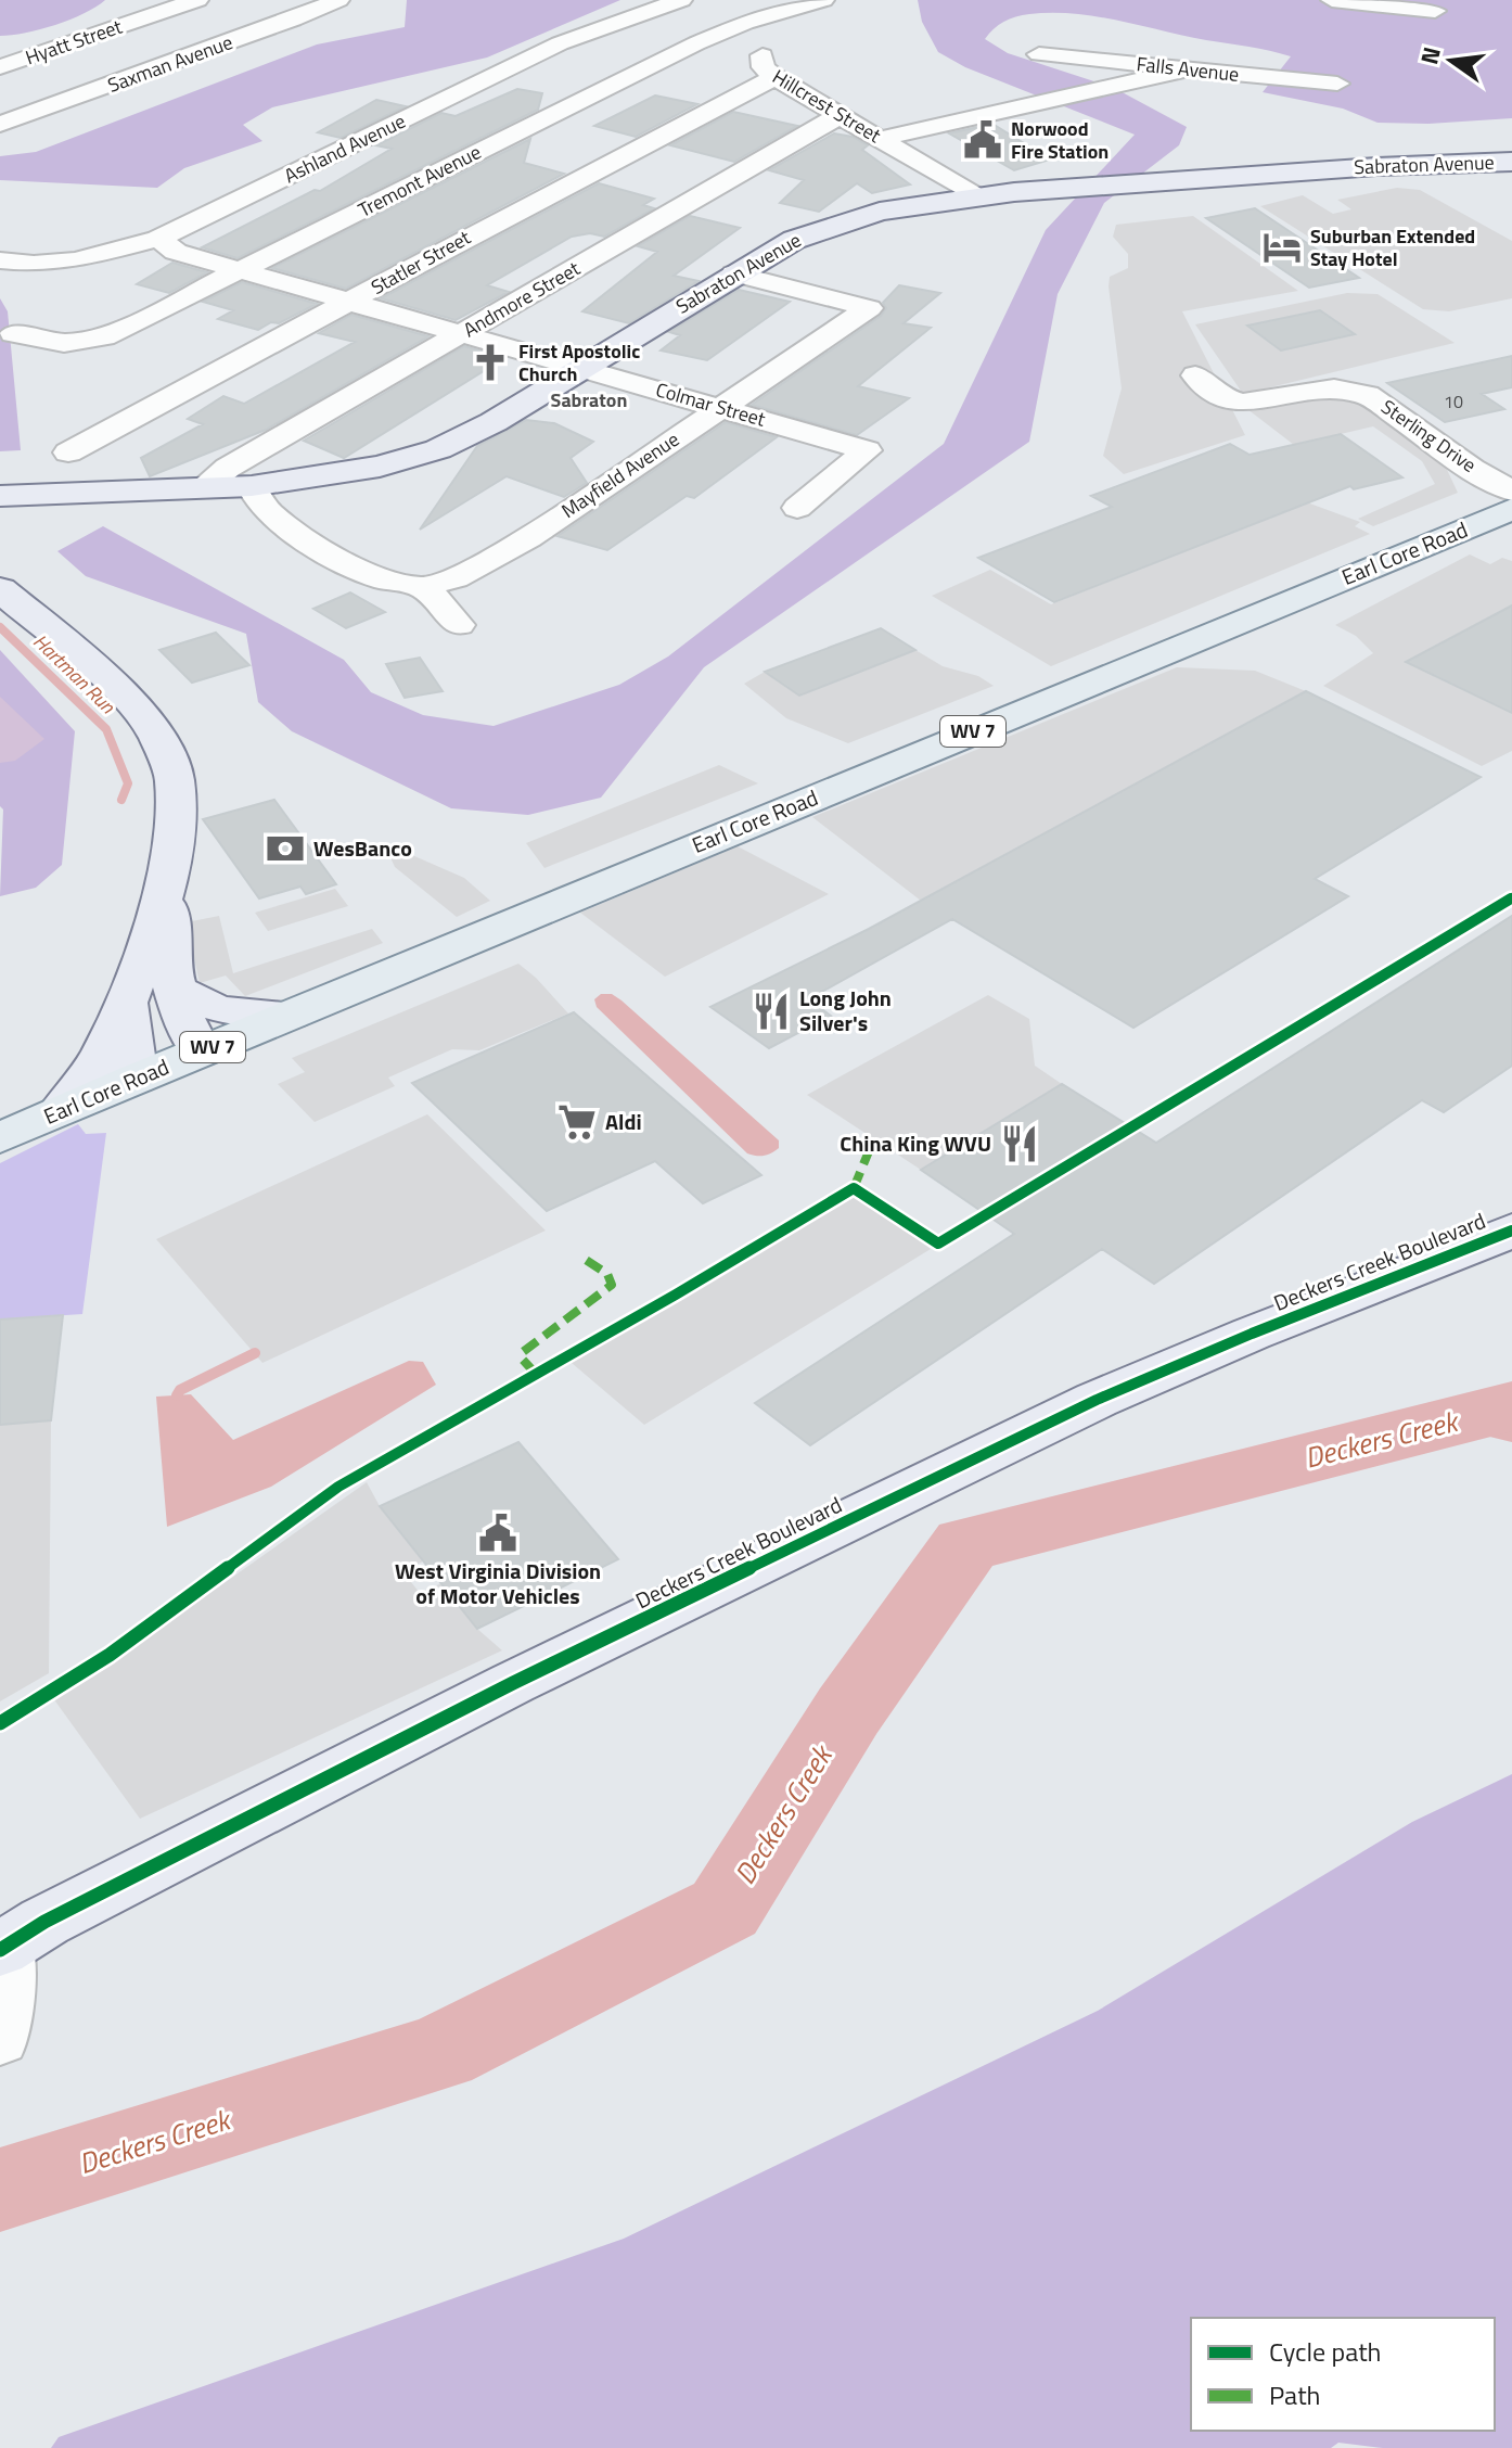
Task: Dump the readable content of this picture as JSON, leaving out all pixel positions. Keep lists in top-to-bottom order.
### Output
{
  "streets": {
    "main road": ["Earl Core Road", "WV 7"],
    "street": [
      "Hyatt Street",
      "Saxman Avenue",
      "Falls Avenue",
      "Hillcrest Street",
      "Ashland Avenue",
      "Sabraton Avenue",
      "Tremont Avenue",
      "Statler Street",
      "Andmore Street",
      "Colmar Street",
      "Sterling Drive",
      "Mayfield Avenue",
      "Deckers Creek Boulevard"
    ]
  },
  "crossings": [
    ["Hillcrest Street", "Sabraton Avenue"],
    ["Hillcrest Street", "Tremont Avenue"],
    ["Hillcrest Street", "Statler Street"],
    ["Hillcrest Street", "Andmore Street"],
    ["Ashland Avenue", "Colmar Street"],
    ["Sabraton Avenue", "Andmore Street"],
    ["Sabraton Avenue", "Colmar Street"],
    ["Sabraton Avenue", "Mayfield Avenue"],
    ["Tremont Avenue", "Colmar Street"],
    ["Statler Street", "Colmar Street"],
    ["Andmore Street", "Colmar Street"],
    ["Colmar Street", "Mayfield Avenue"]
  ],
  "districts": ["Sabraton"],
  "water": ["Hartman Run", "Deckers Creek"],
  "places": {
    "public building": ["Norwood Fire Station", "West Virginia Division of Motor Vehicles"],
    "hotel": ["Suburban Extended Stay Hotel"],
    "church": ["First Apostolic Church"],
    "bank": ["WesBanco"],
    "restaurant": ["Long John Silver's", "China King WVU"],
    "supermarket": ["Aldi"]
  },
  "house_numbers": ["10"],
  "legend": ["Cycle path", "Path"],
  "north": "left"
}
